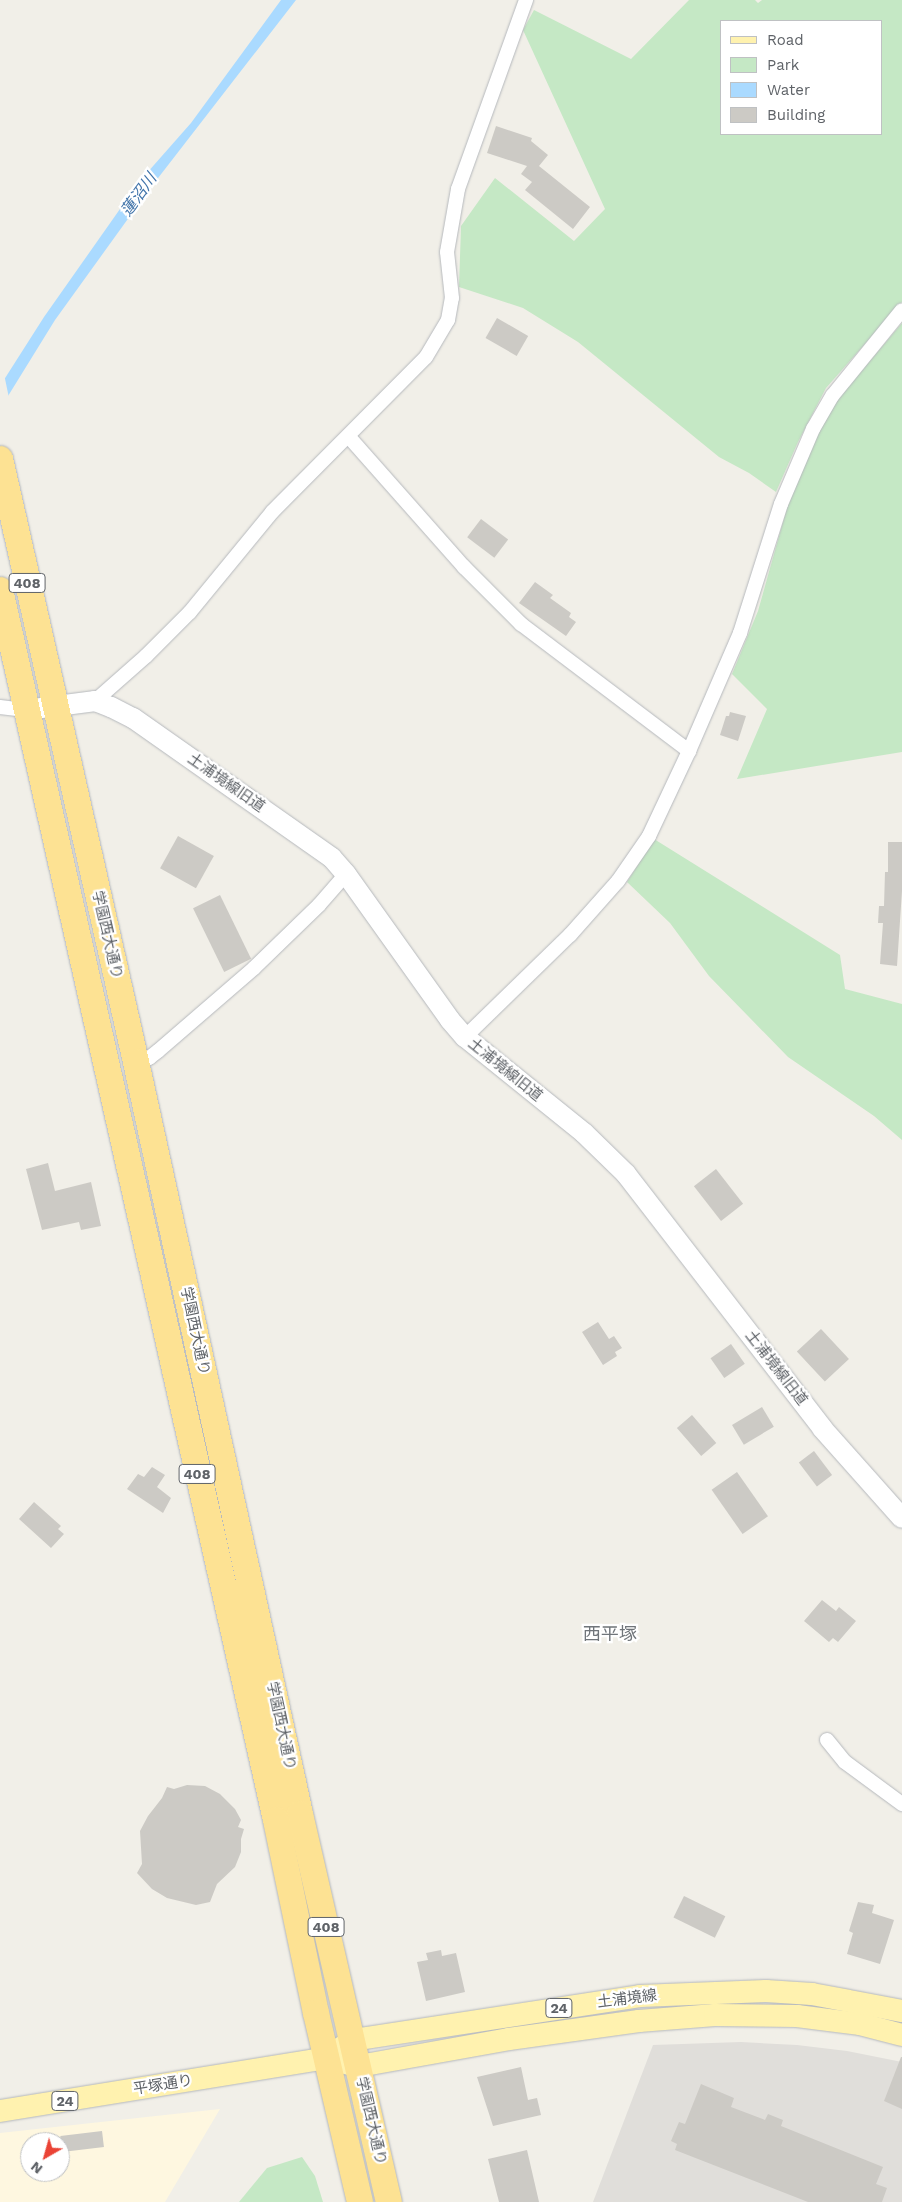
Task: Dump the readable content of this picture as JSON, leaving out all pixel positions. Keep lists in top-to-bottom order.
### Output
{
  "streets": {
    "highway": ["408", "学園西大通り"],
    "main road": ["土浦境線", "24", "平塚通り"],
    "street": ["土浦境線旧道"]
  },
  "crossings": [
    ["学園西大通り", "土浦境線"],
    ["学園西大通り", "平塚通り"],
    ["土浦境線", "平塚通り"]
  ],
  "districts": ["西平塚"],
  "water": ["蓮沼川"],
  "legend": [
    "Road",
    "Park",
    "Water",
    "Building"
  ],
  "north": "bottom left"
}
